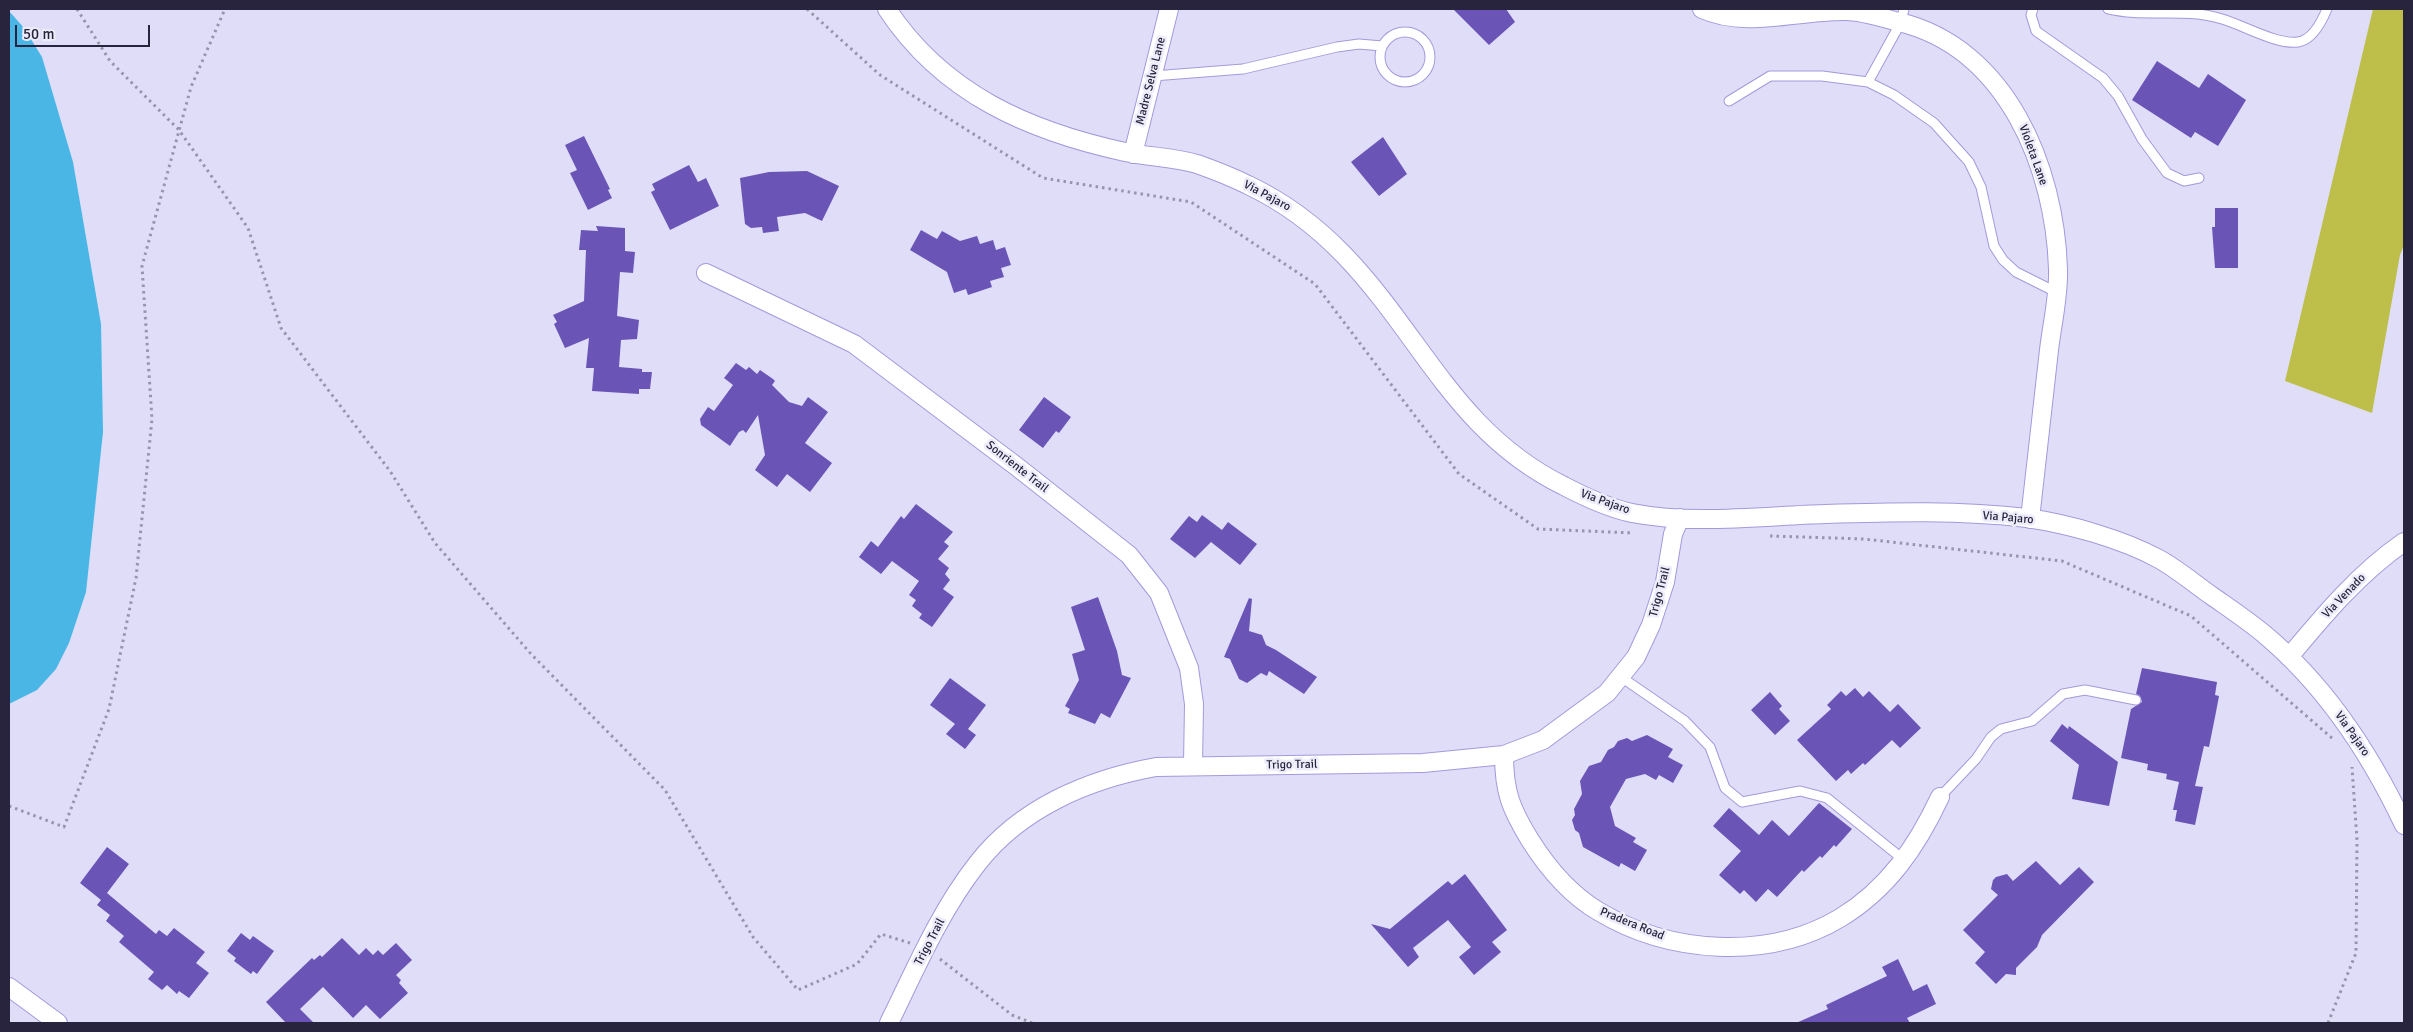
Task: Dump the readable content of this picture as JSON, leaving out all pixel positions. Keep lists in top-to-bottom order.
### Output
{
  "streets": {
    "street": [
      "Madre Selva Lane",
      "Violeta Lane",
      "Via Pajaro",
      "Sonriente Trail",
      "Trigo Trail",
      "Via Venado",
      "Pradera Road"
    ]
  },
  "crossings": [
    ["Madre Selva Lane", "Via Pajaro"],
    ["Violeta Lane", "Via Pajaro"],
    ["Via Pajaro", "Trigo Trail"],
    ["Via Pajaro", "Via Venado"],
    ["Sonriente Trail", "Trigo Trail"],
    ["Trigo Trail", "Pradera Road"]
  ],
  "scale_bar": "50 m"
}
